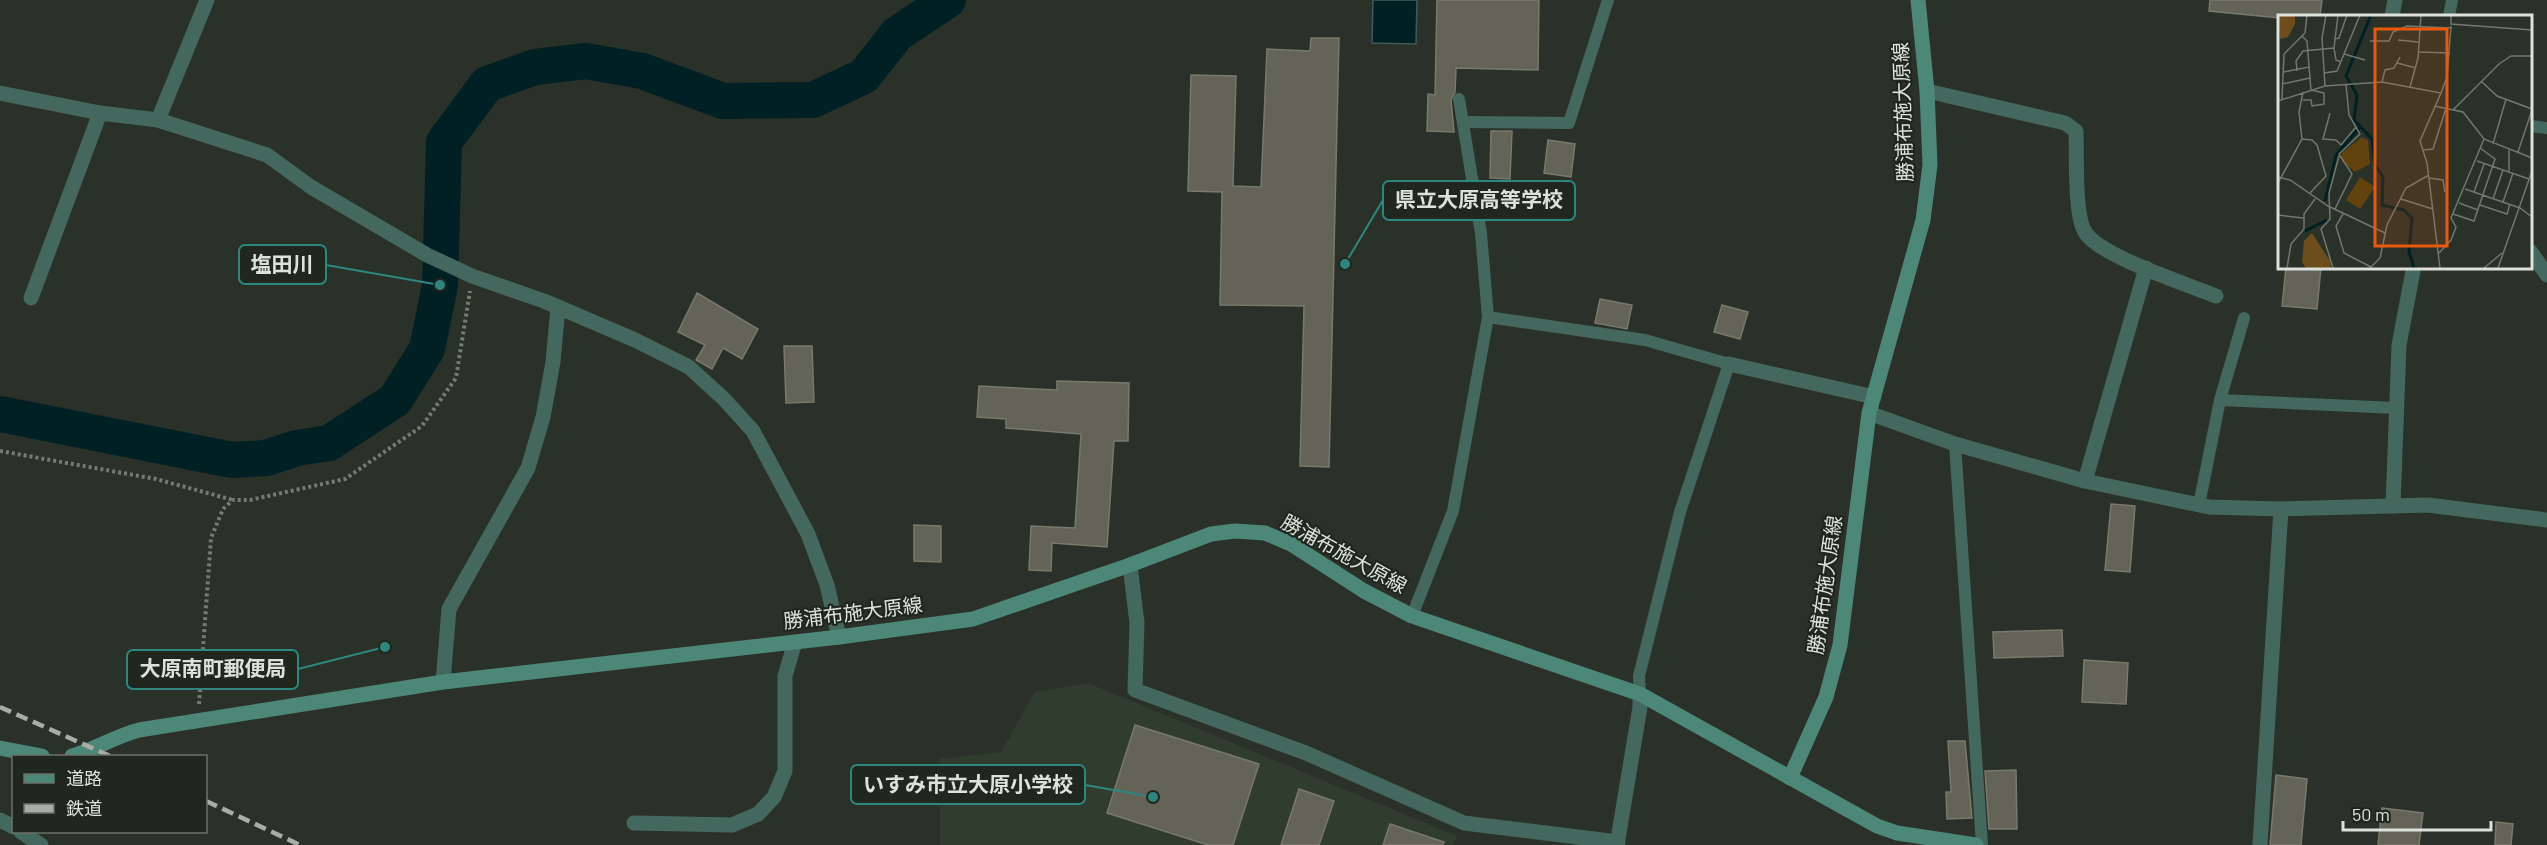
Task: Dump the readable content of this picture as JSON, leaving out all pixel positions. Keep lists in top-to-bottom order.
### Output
{
  "streets": {
    "main road": ["勝浦布施大原線"]
  },
  "places": [
    "県立大原高等学校",
    "塩田川",
    "大原南町郵便局",
    "いすみ市立大原小学校"
  ],
  "legend": ["道路", "鉄道"],
  "scale_bar": "50 m"
}
